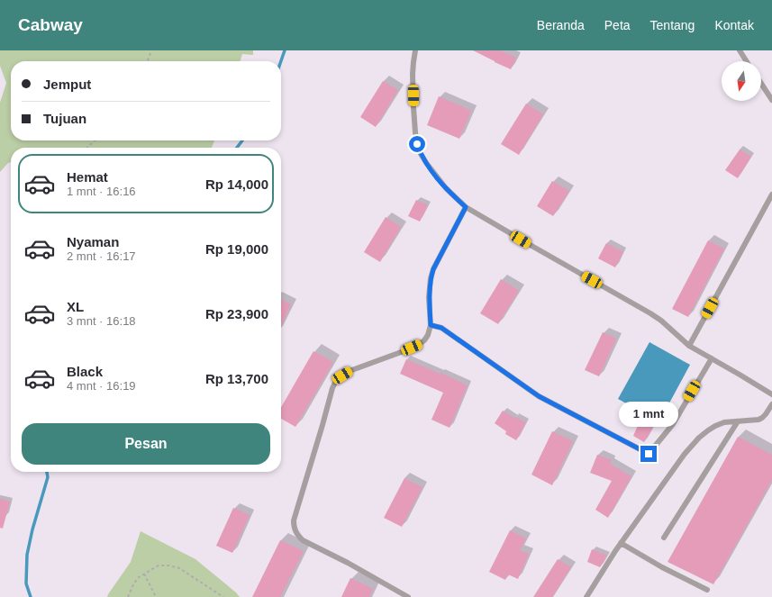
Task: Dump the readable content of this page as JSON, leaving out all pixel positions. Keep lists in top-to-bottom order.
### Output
{
  "north": "bottom",
  "page": {
    "header": "Cabway",
    "nav": [
      "Beranda",
      "Peta",
      "Tentang",
      "Kontak"
    ],
    "banner": ["Jemput", "Tujuan"],
    "list": [
      {
        "name": "Hemat",
        "note": "1 mnt · 16:16",
        "value": "Rp 14,000"
      },
      {
        "name": "Nyaman",
        "note": "2 mnt · 16:17",
        "value": "Rp 19,000"
      },
      {
        "name": "XL",
        "note": "3 mnt · 16:18",
        "value": "Rp 23,900"
      },
      {
        "name": "Black",
        "note": "4 mnt · 16:19",
        "value": "Rp 13,700"
      }
    ],
    "bubble": "1 mnt",
    "buttons": "Pesan"
  }
}
